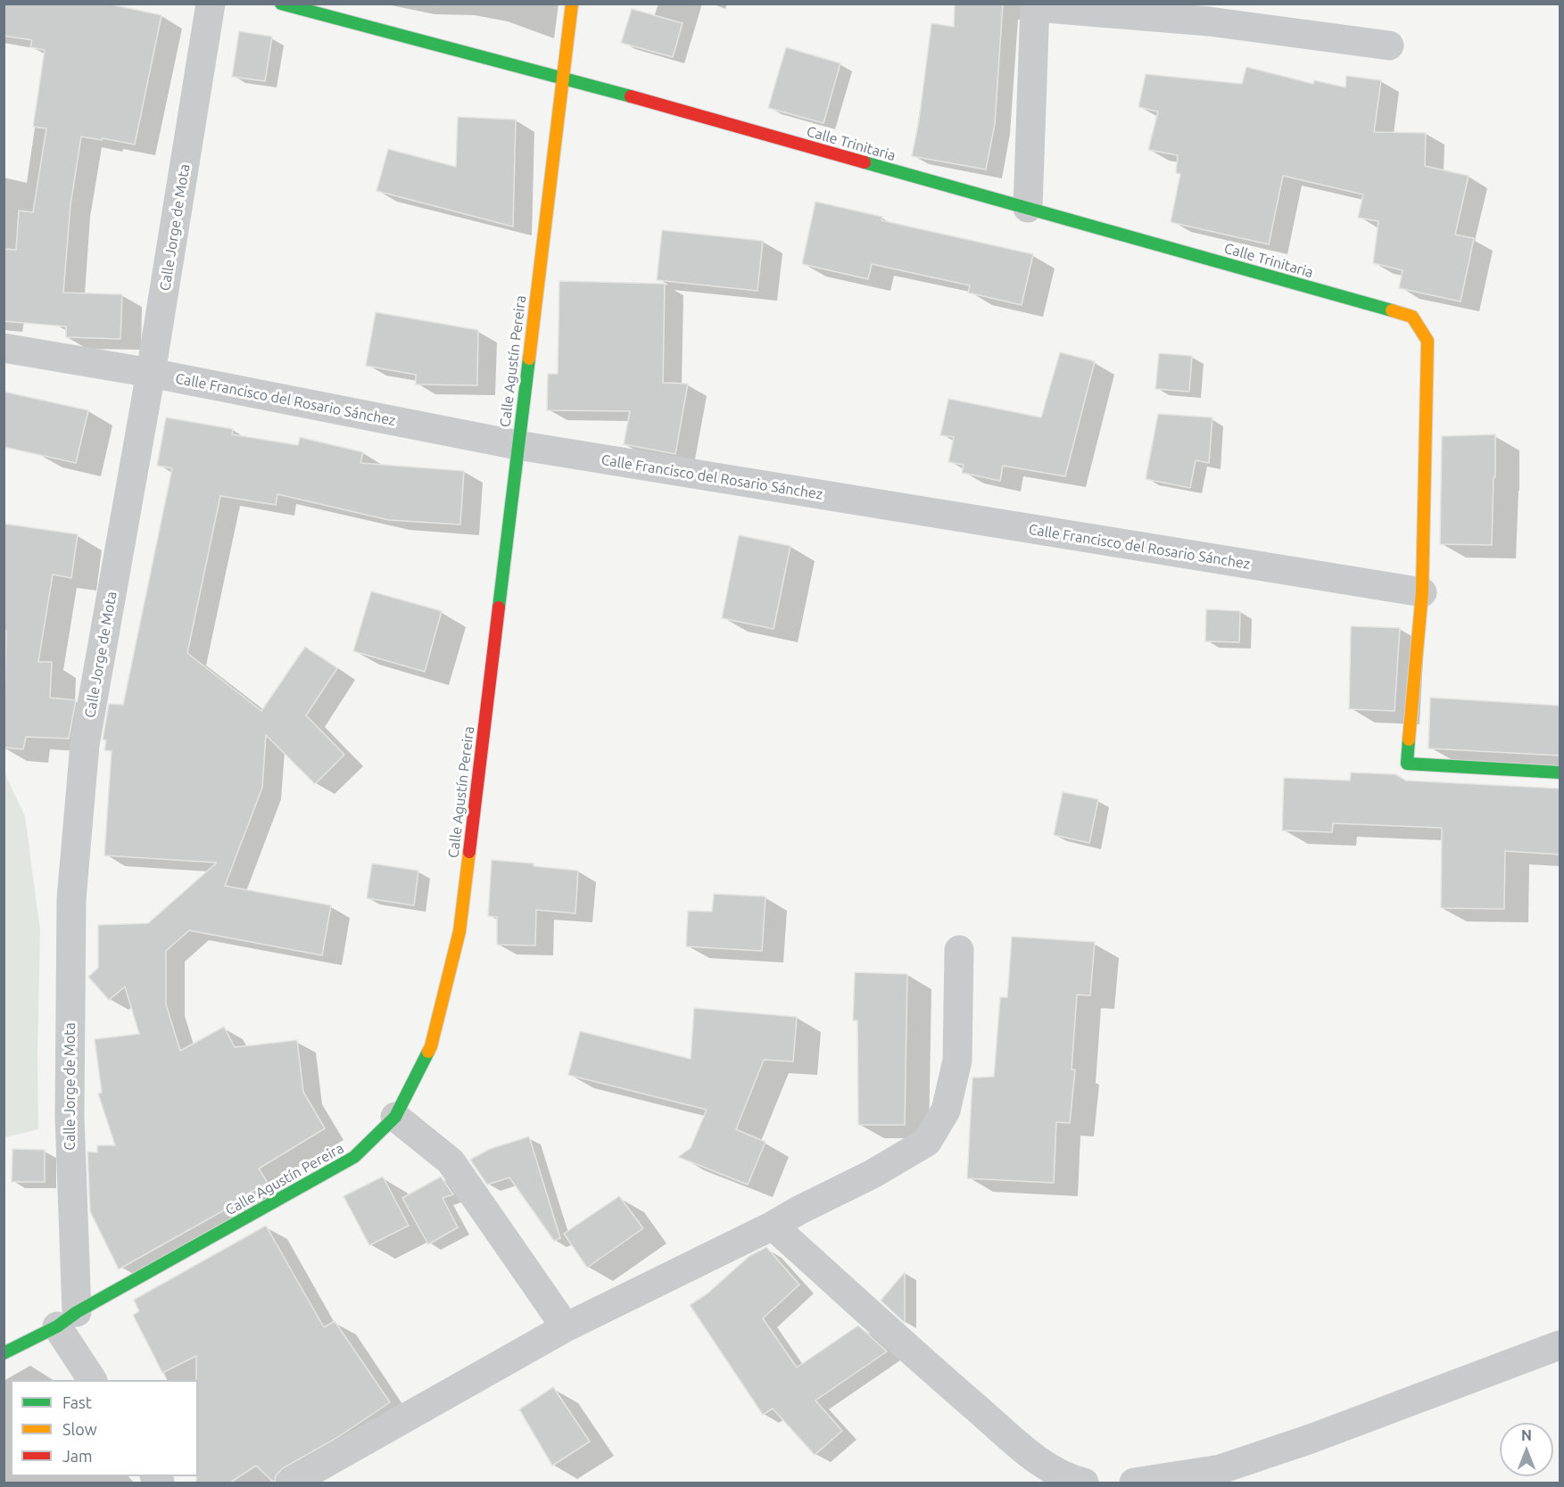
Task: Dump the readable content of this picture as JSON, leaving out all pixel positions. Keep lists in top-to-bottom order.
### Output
{
  "streets": {
    "street": [
      "Calle Trinitaria",
      "Calle Jorge de Mota",
      "Calle Agustín Pereira",
      "Calle Francisco del Rosario Sánchez"
    ]
  },
  "crossings": [
    ["Calle Trinitaria", "Calle Agustín Pereira"],
    ["Calle Trinitaria", "Calle Francisco del Rosario Sánchez"],
    ["Calle Jorge de Mota", "Calle Agustín Pereira"],
    ["Calle Jorge de Mota", "Calle Francisco del Rosario Sánchez"],
    ["Calle Agustín Pereira", "Calle Francisco del Rosario Sánchez"]
  ],
  "legend": ["Fast", "Slow", "Jam"],
  "north": "top"
}
